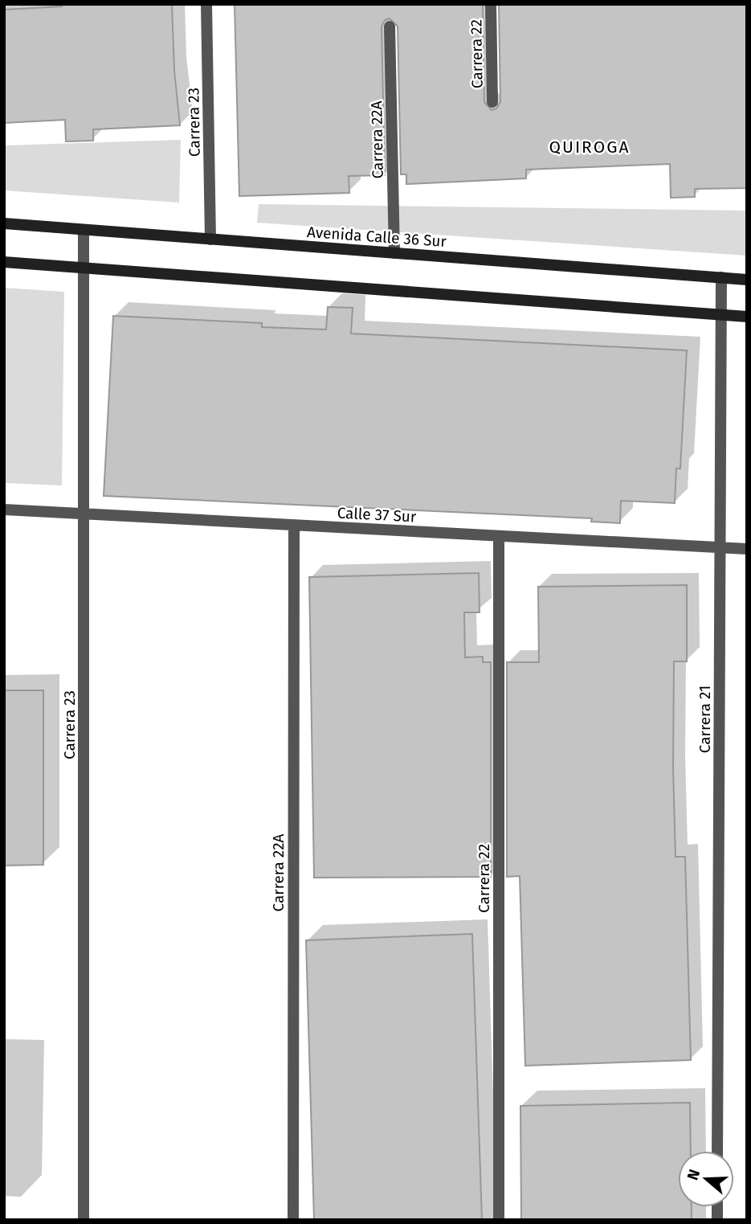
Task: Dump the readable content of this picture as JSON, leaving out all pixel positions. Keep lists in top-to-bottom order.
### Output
{
  "streets": {
    "main road": ["Avenida Calle 36 Sur"],
    "street": [
      "Carrera 22",
      "Carrera 23",
      "Carrera 22A",
      "Calle 37 Sur",
      "Carrera 21"
    ]
  },
  "crossings": [
    ["Carrera 22", "Calle 37 Sur"],
    ["Carrera 23", "Avenida Calle 36 Sur"],
    ["Carrera 23", "Calle 37 Sur"],
    ["Carrera 22A", "Avenida Calle 36 Sur"],
    ["Carrera 22A", "Calle 37 Sur"],
    ["Avenida Calle 36 Sur", "Carrera 21"],
    ["Calle 37 Sur", "Carrera 21"]
  ],
  "districts": ["QUIROGA"],
  "north": "left"
}
